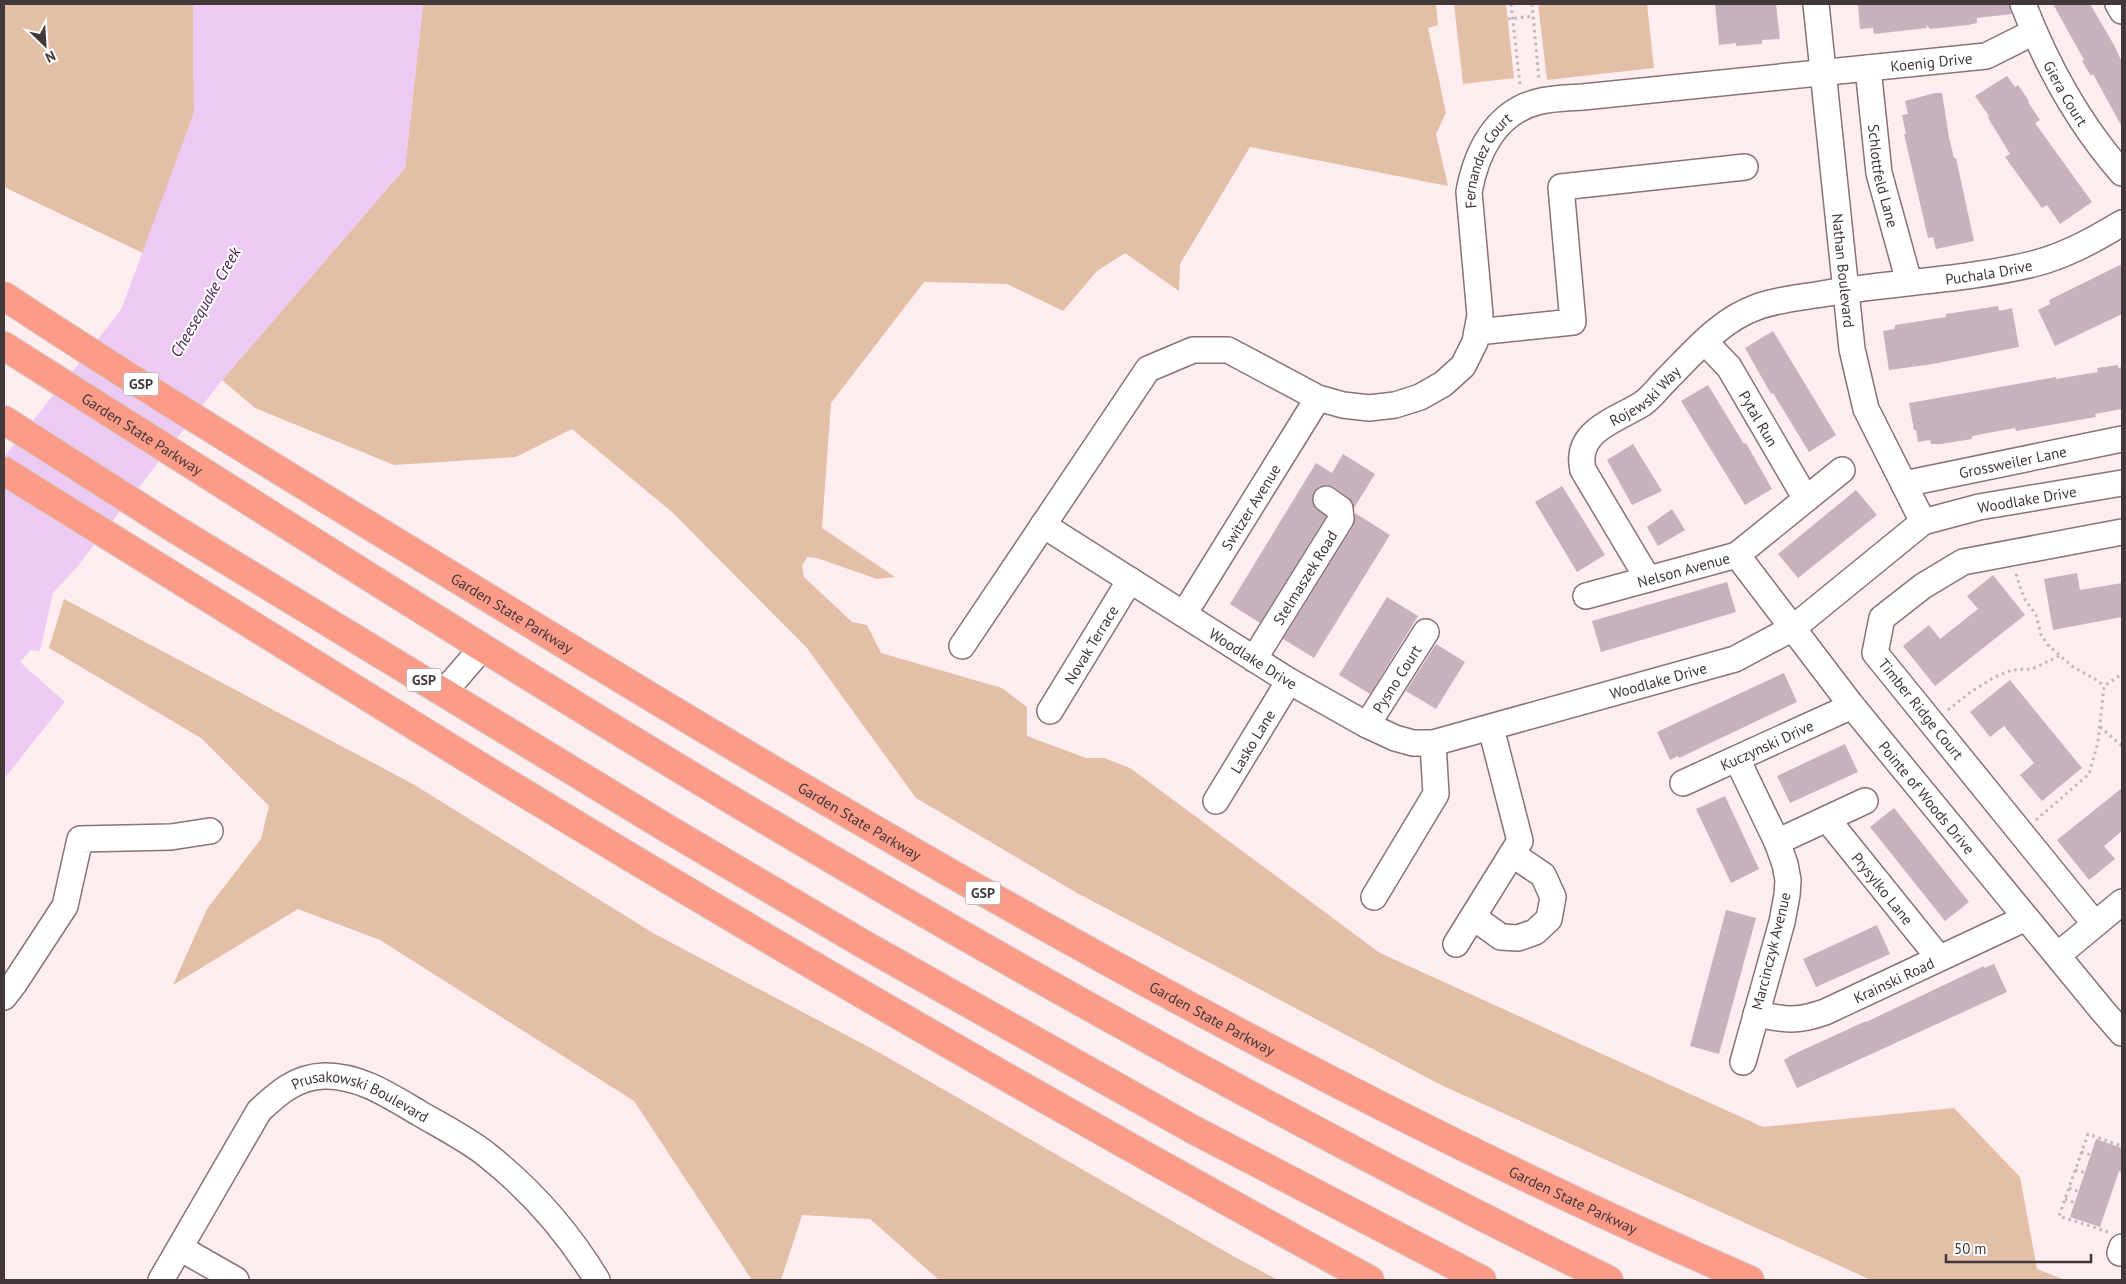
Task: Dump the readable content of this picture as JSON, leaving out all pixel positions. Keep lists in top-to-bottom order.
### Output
{
  "streets": {
    "highway": ["GSP", "Garden State Parkway"],
    "street": [
      "Koenig Drive",
      "Giera Court",
      "Fernandez Court",
      "Schlottfeld Lane",
      "Nathan Boulevard",
      "Puchala Drive",
      "Rojewski Way",
      "Pytal Run",
      "Grossweiler Lane",
      "Woodlake Drive",
      "Switzer Avenue",
      "Nelson Avenue",
      "Stelmaszek Road",
      "Novak Terrace",
      "Pysno Court",
      "Timber Ridge Court",
      "Lasko Lane",
      "Kuczynski Drive",
      "Pointe of Woods Drive",
      "Prysylko Lane",
      "Marcinczyk Avenue",
      "Krainski Road",
      "Prusakowski Boulevard"
    ]
  },
  "crossings": [
    ["Koenig Drive", "Giera Court"],
    ["Koenig Drive", "Fernandez Court"],
    ["Koenig Drive", "Schlottfeld Lane"],
    ["Koenig Drive", "Nathan Boulevard"],
    ["Fernandez Court", "Nathan Boulevard"],
    ["Fernandez Court", "Woodlake Drive"],
    ["Fernandez Court", "Switzer Avenue"],
    ["Schlottfeld Lane", "Puchala Drive"],
    ["Nathan Boulevard", "Puchala Drive"],
    ["Nathan Boulevard", "Rojewski Way"],
    ["Nathan Boulevard", "Grossweiler Lane"],
    ["Nathan Boulevard", "Woodlake Drive"],
    ["Puchala Drive", "Rojewski Way"],
    ["Rojewski Way", "Pytal Run"],
    ["Rojewski Way", "Nelson Avenue"],
    ["Pytal Run", "Nelson Avenue"],
    ["Woodlake Drive", "Switzer Avenue"],
    ["Woodlake Drive", "Stelmaszek Road"],
    ["Woodlake Drive", "Novak Terrace"],
    ["Woodlake Drive", "Pysno Court"],
    ["Woodlake Drive", "Lasko Lane"],
    ["Woodlake Drive", "Pointe of Woods Drive"],
    ["Nelson Avenue", "Pointe of Woods Drive"],
    ["Kuczynski Drive", "Pointe of Woods Drive"],
    ["Kuczynski Drive", "Marcinczyk Avenue"],
    ["Pointe of Woods Drive", "Krainski Road"],
    ["Prysylko Lane", "Krainski Road"],
    ["Marcinczyk Avenue", "Krainski Road"]
  ],
  "water": ["Cheesequake Creek"],
  "scale_bar": "50 m",
  "north": "bottom right"
}
